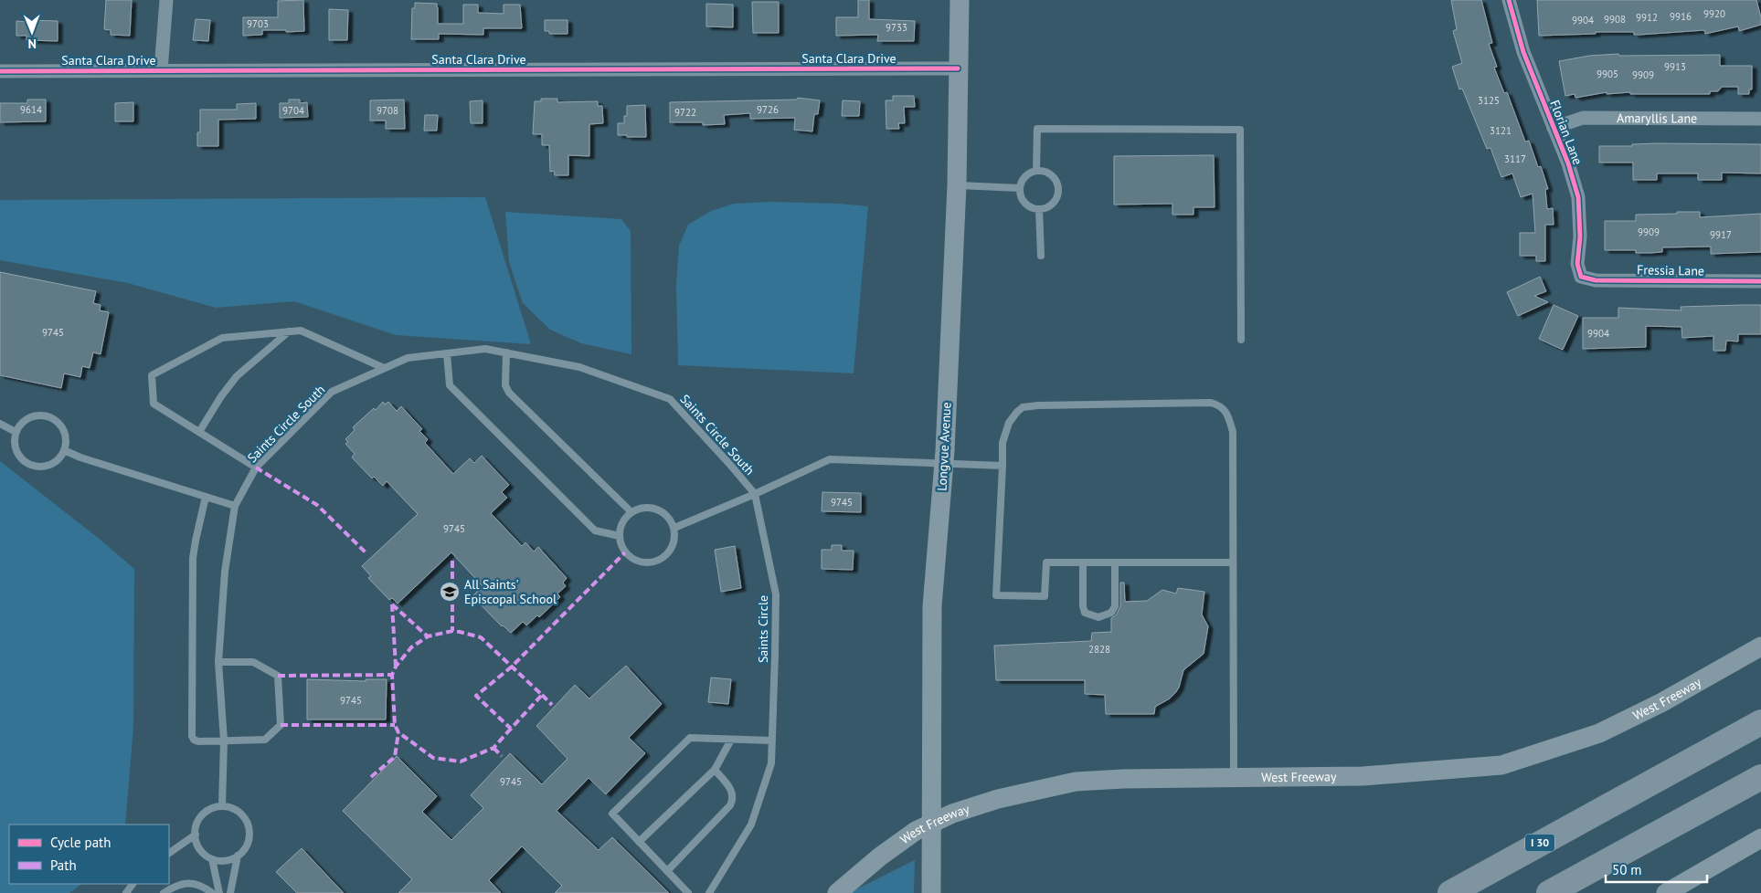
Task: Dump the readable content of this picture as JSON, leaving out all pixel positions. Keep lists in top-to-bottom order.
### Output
{
  "streets": {
    "highway": ["I 30"],
    "main road": ["Longvue Avenue", "West Freeway"],
    "street": [
      "Santa Clara Drive",
      "Amaryllis Lane",
      "Florian Lane",
      "Fressia Lane"
    ],
    "lane": ["Saints Circle South", "Saints Circle"]
  },
  "crossings": [
    ["Santa Clara Drive", "Longvue Avenue"],
    ["Amaryllis Lane", "Florian Lane"],
    ["Florian Lane", "Fressia Lane"],
    ["Saints Circle South", "Saints Circle"],
    ["Longvue Avenue", "West Freeway"]
  ],
  "places": {
    "school or university": ["All Saints' Episcopal School"]
  },
  "house_numbers": [
    "9920",
    "9916",
    "9912",
    "9908",
    "9904",
    "9703",
    "9733",
    "9913",
    "9905",
    "9909",
    "3125",
    "9614",
    "9726",
    "9704",
    "9708",
    "9722",
    "3121",
    "3117",
    "9909",
    "9917",
    "9745",
    "9904",
    "9745",
    "9745",
    "2828",
    "9745",
    "9745"
  ],
  "legend": ["Cycle path", "Path"],
  "scale_bar": "50 m",
  "north": "bottom"
}
